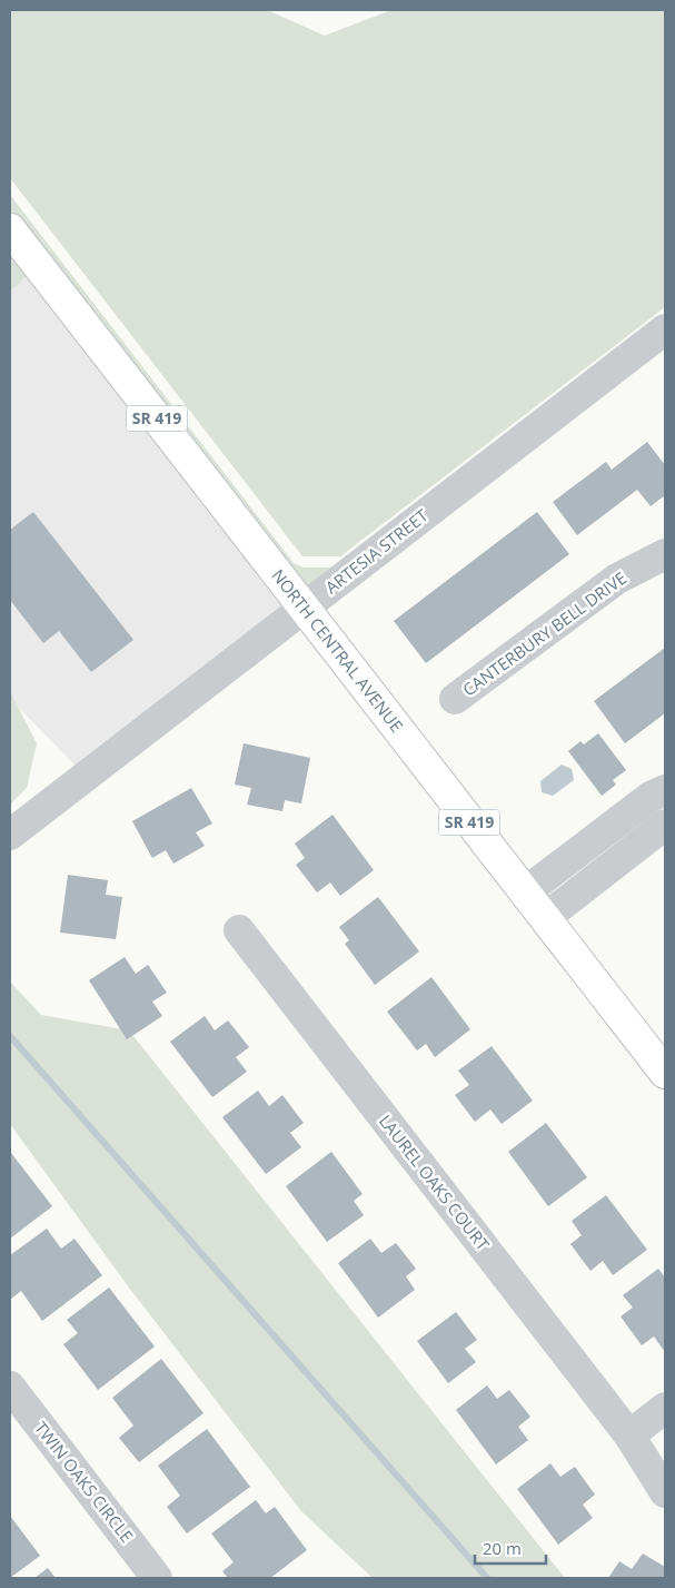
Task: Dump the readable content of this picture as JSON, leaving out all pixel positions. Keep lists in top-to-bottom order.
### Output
{
  "streets": {
    "main road": ["SR 419", "NORTH CENTRAL AVENUE"],
    "street": [
      "ARTESIA STREET",
      "CANTERBURY BELL DRIVE",
      "LAUREL OAKS COURT",
      "TWIN OAKS CIRCLE"
    ]
  },
  "crossings": [
    ["ARTESIA STREET", "NORTH CENTRAL AVENUE"]
  ],
  "scale_bar": "20 m"
}
